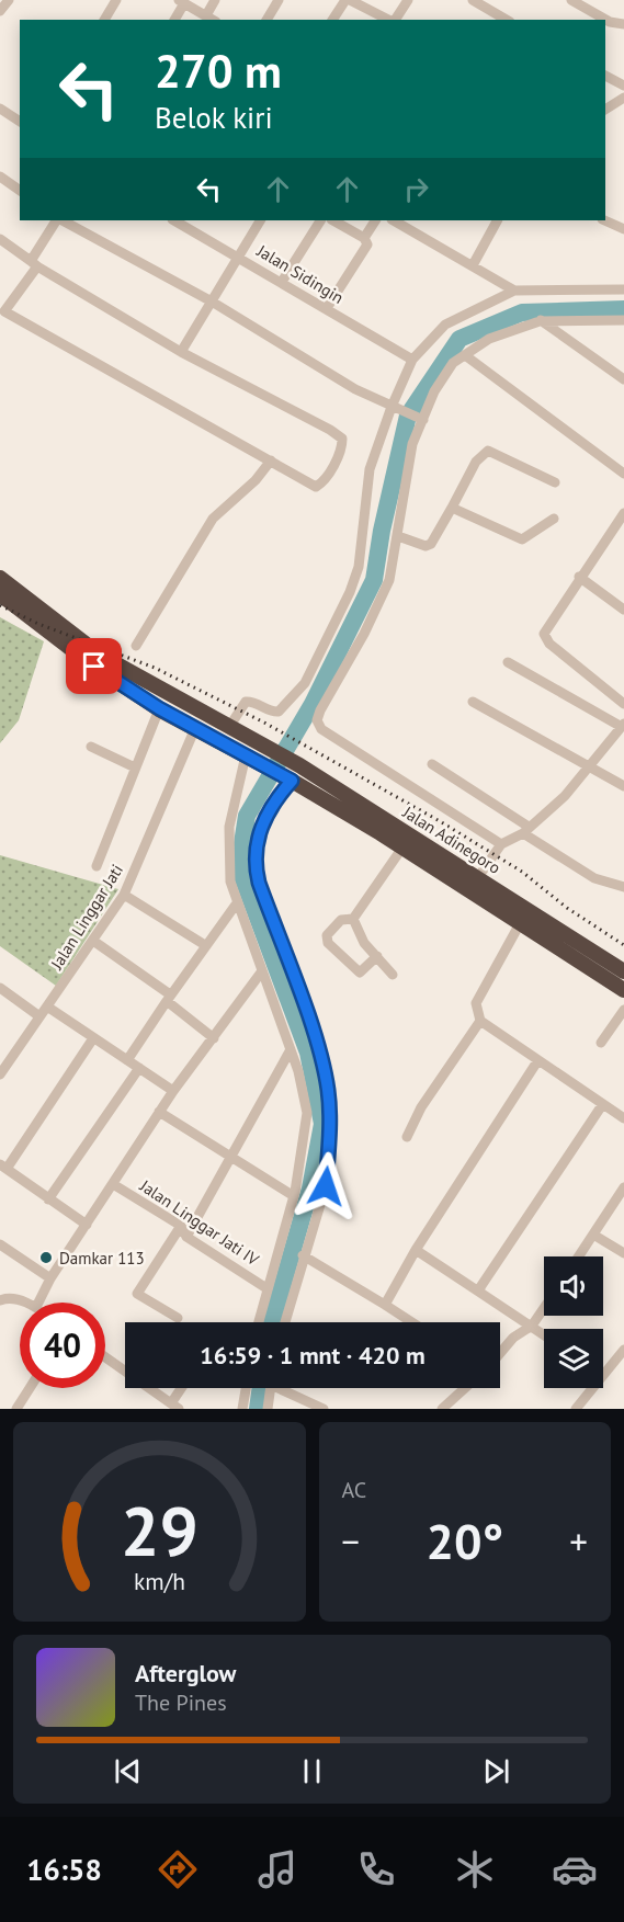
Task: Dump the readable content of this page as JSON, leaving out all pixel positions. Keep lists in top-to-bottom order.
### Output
{
  "streets": {
    "highway": ["Jalan Adinegoro"],
    "street": ["Jalan Sidingin", "Jalan Linggar Jati", "Jalan Linggar Jati IV"]
  },
  "crossings": [
    ["Jalan Adinegoro", "Jalan Linggar Jati"]
  ],
  "places": ["Damkar 113"],
  "page": {
    "turn": ["270 m", "Belok kiri"],
    "limit": "40",
    "trip": "16:59 · 1 mnt · 420 m",
    "tile": "AC",
    "heat": ["−", "20°", "+"],
    "song": ["Afterglow", "The Pines"],
    "tabs": "16:58",
    "gauge": ["29", "km/h"]
  }
}
